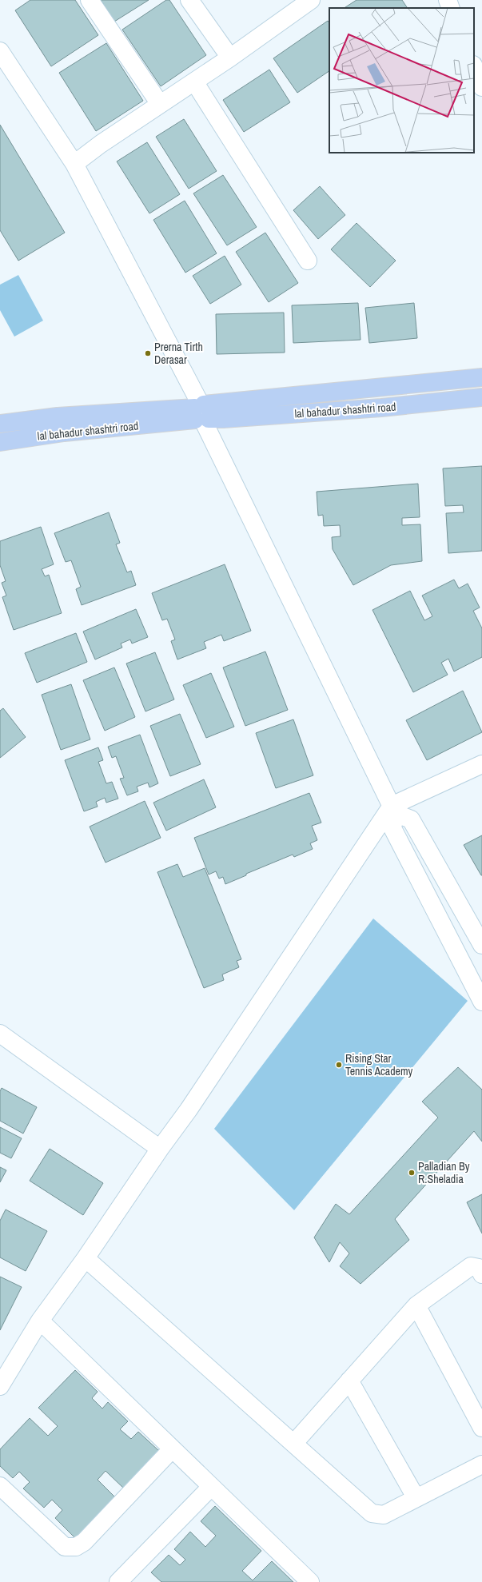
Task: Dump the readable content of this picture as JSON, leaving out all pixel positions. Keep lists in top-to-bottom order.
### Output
{
  "streets": {
    "main road": ["lal bahadur shashtri road"]
  },
  "places": ["Prerna Tirth Derasar", "Rising Star Tennis Academy", "Palladian By R.Sheladia"]
}
